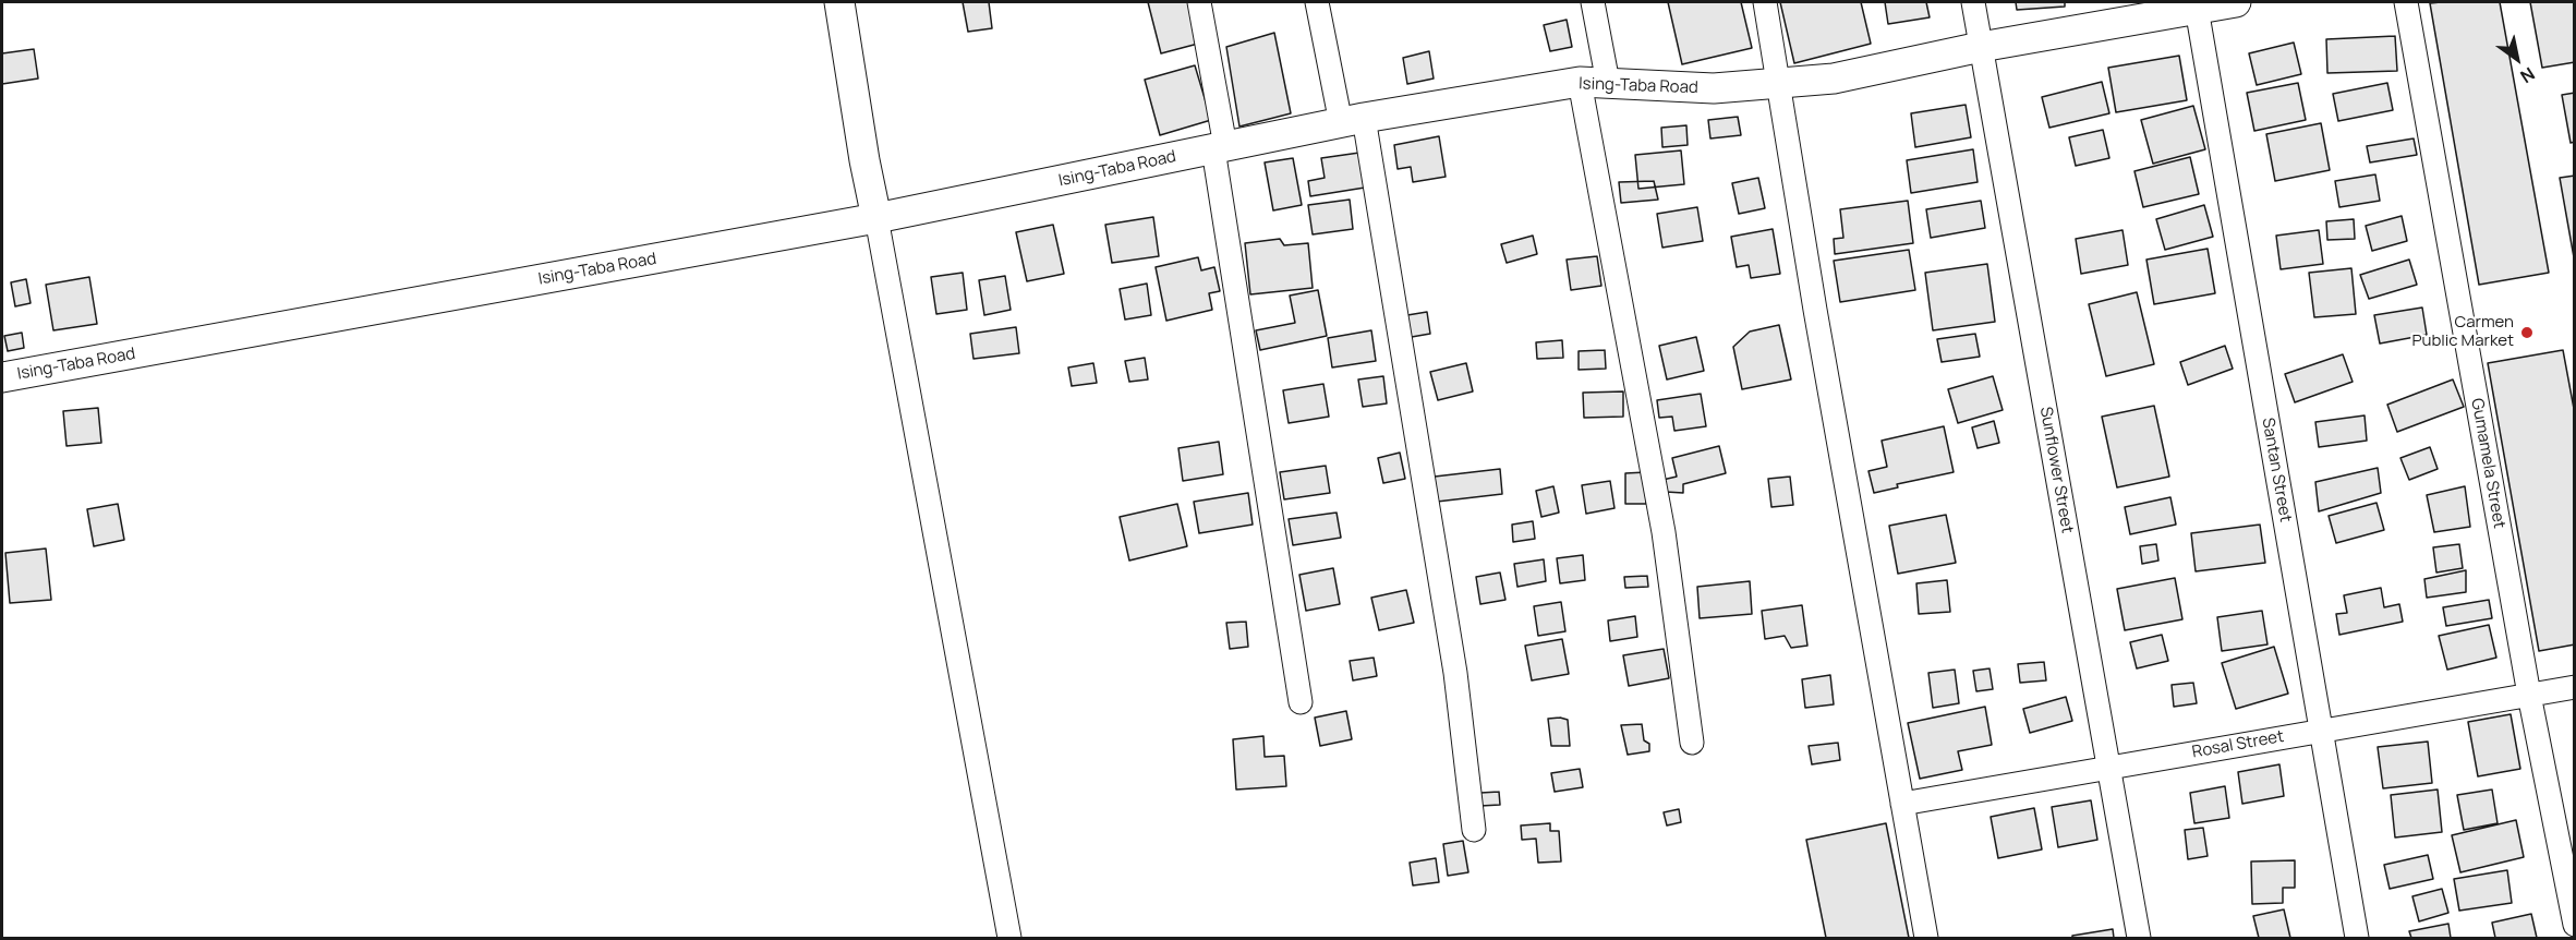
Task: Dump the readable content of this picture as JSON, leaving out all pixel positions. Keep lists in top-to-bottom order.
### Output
{
  "streets": {
    "street": [
      "Ising-Taba Road",
      "Gumamela Street",
      "Sunflower Street",
      "Santan Street",
      "Rosal Street"
    ]
  },
  "crossings": [
    ["Ising-Taba Road", "Sunflower Street"],
    ["Ising-Taba Road", "Santan Street"],
    ["Gumamela Street", "Rosal Street"],
    ["Sunflower Street", "Rosal Street"],
    ["Santan Street", "Rosal Street"]
  ],
  "places": ["Carmen Public Market"],
  "north": "bottom right"
}
